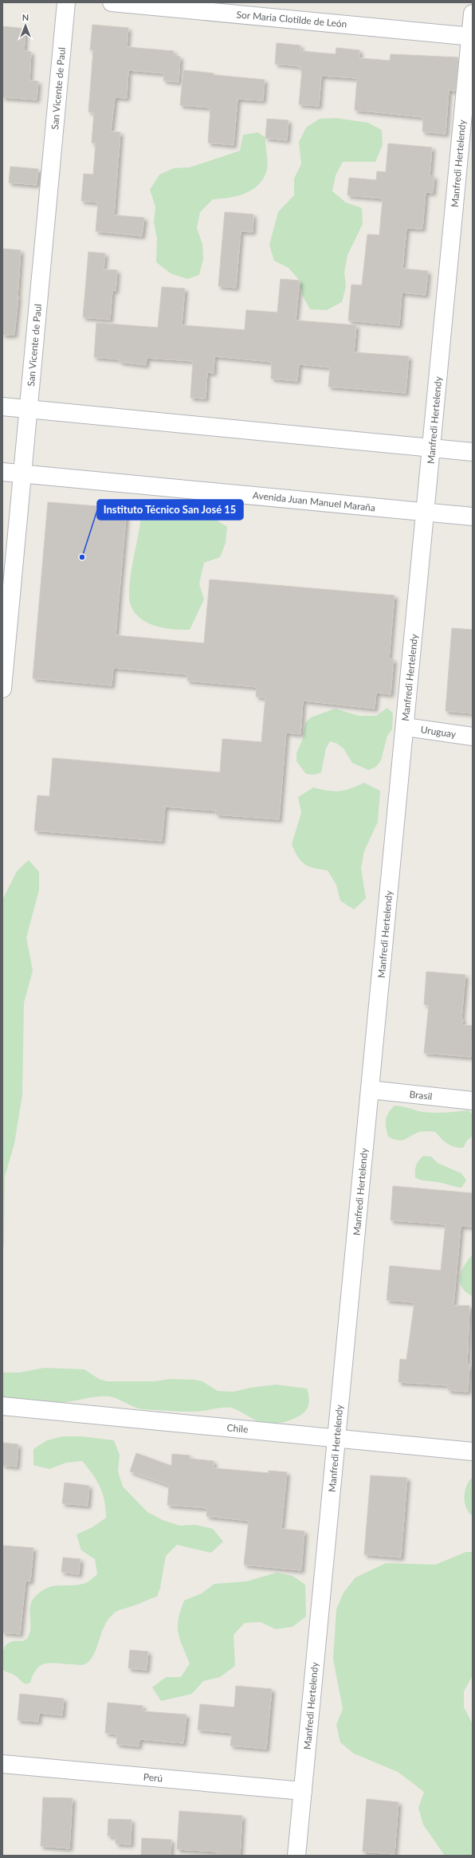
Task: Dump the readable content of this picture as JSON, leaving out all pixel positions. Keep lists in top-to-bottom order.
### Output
{
  "streets": {
    "street": [
      "Sor Maria Clotilde de León",
      "San Vicente de Paul",
      "Manfredi Hertelendy",
      "Avenida Juan Manuel Maraña",
      "Uruguay",
      "Brasil",
      "Chile",
      "Perú"
    ]
  },
  "crossings": [
    ["Sor Maria Clotilde de León", "Manfredi Hertelendy"],
    ["San Vicente de Paul", "Avenida Juan Manuel Maraña"],
    ["Manfredi Hertelendy", "Avenida Juan Manuel Maraña"],
    ["Manfredi Hertelendy", "Uruguay"],
    ["Manfredi Hertelendy", "Brasil"],
    ["Manfredi Hertelendy", "Chile"],
    ["Manfredi Hertelendy", "Perú"]
  ],
  "places": ["Instituto Técnico San José 15"],
  "north": "top"
}
